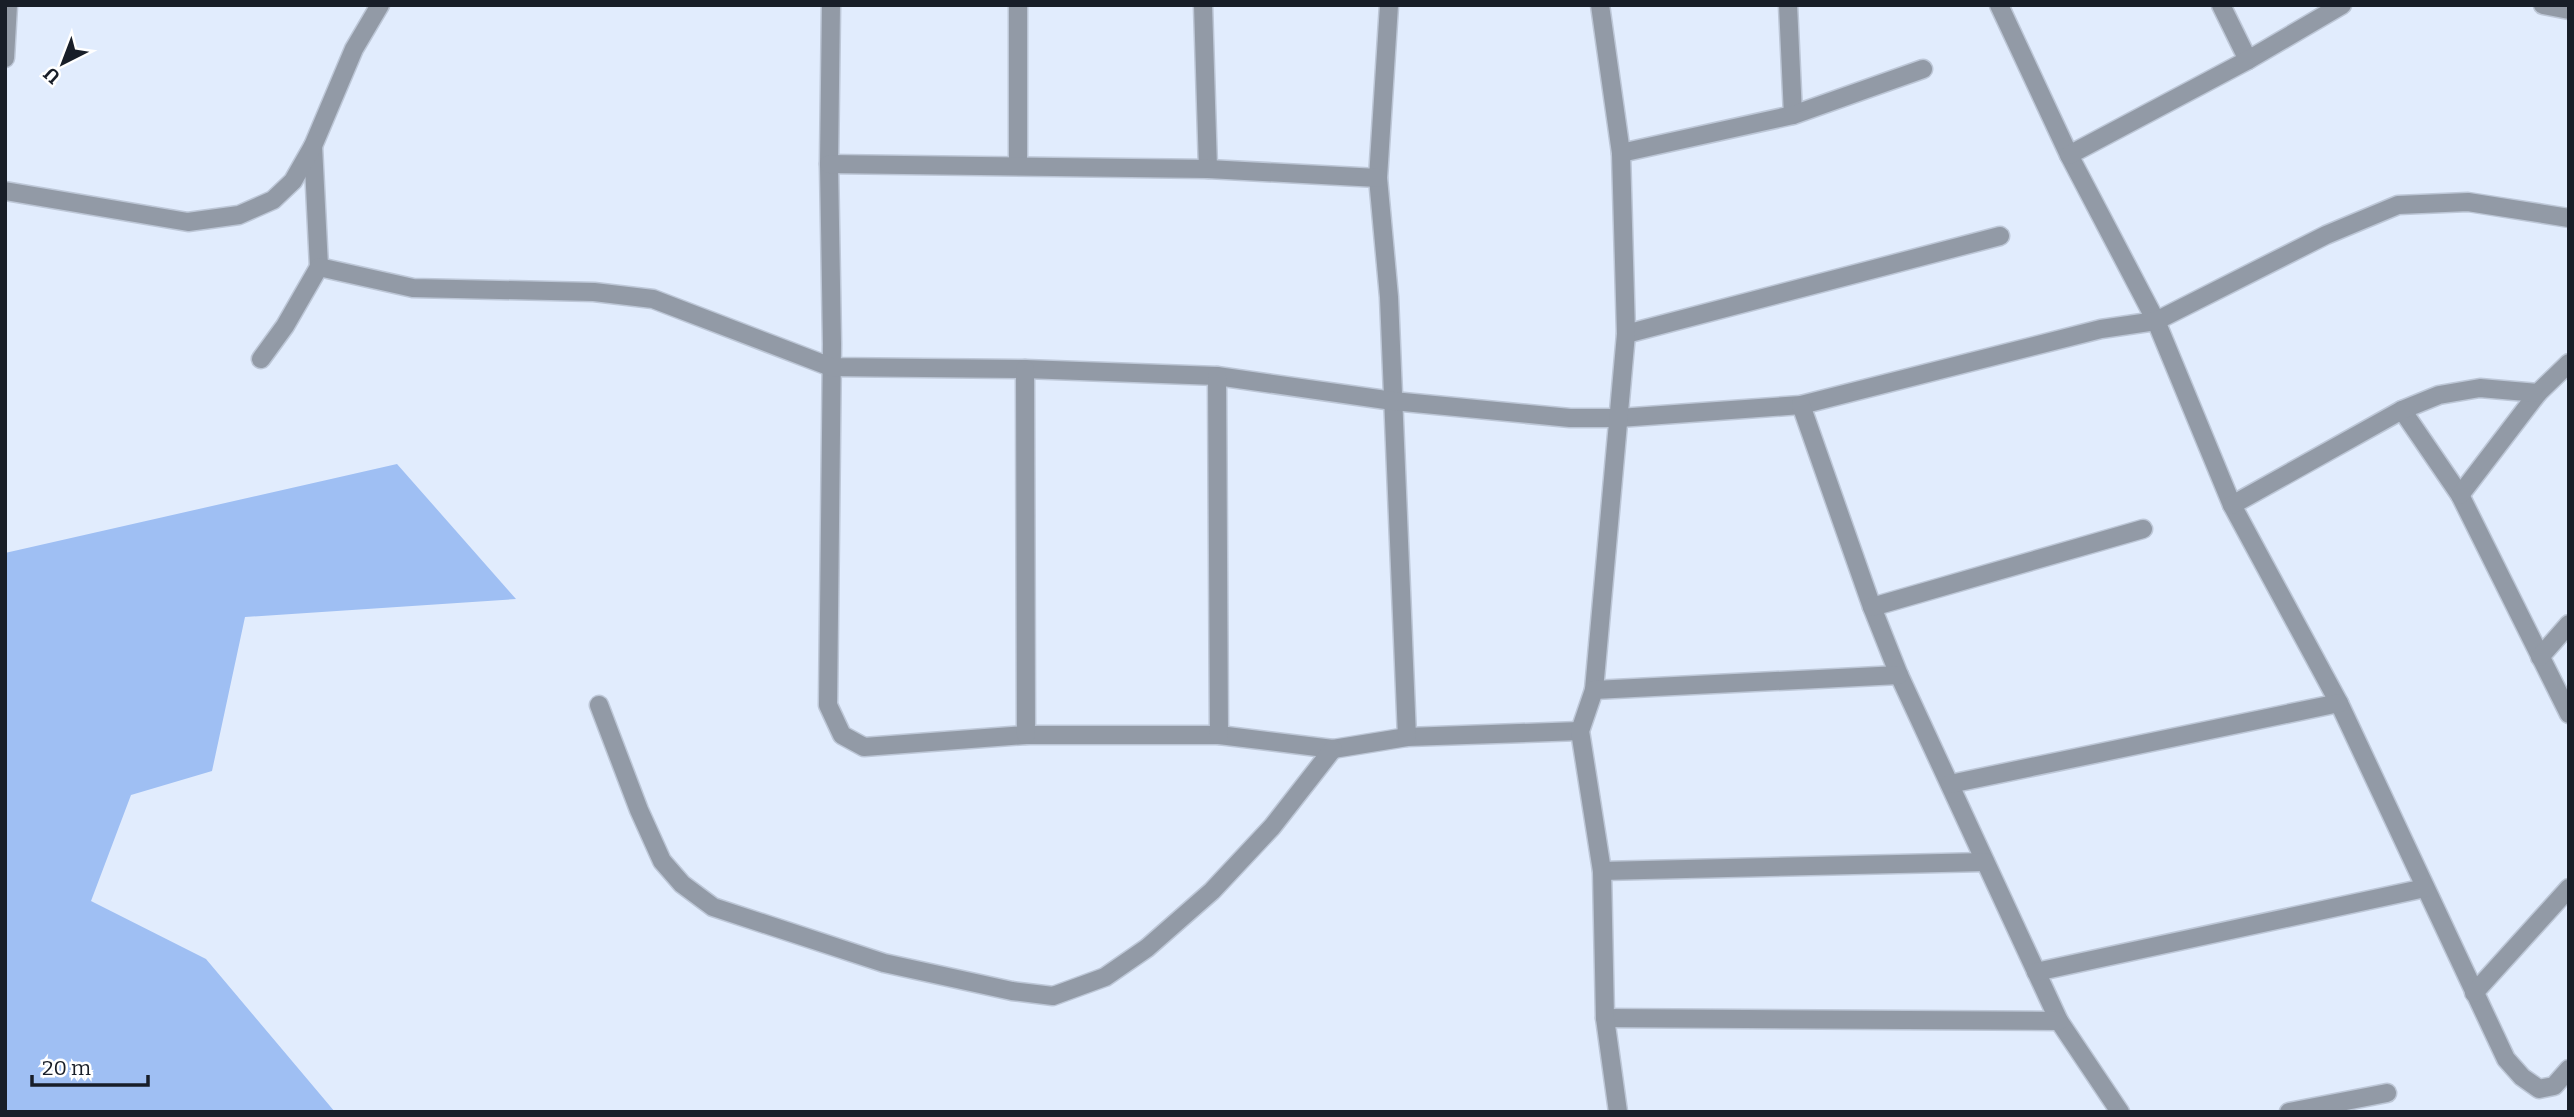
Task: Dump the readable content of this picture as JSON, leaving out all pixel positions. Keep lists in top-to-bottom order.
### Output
{
  "scale_bar": "20 m",
  "north": "bottom left"
}
